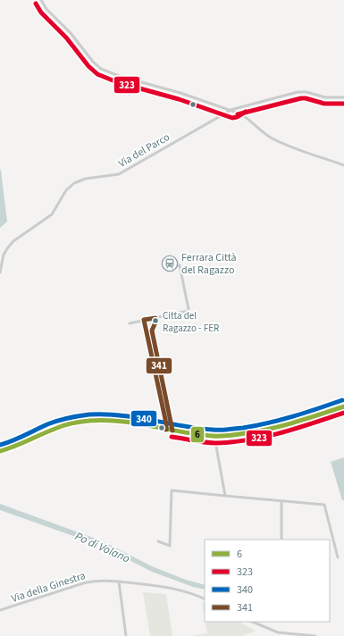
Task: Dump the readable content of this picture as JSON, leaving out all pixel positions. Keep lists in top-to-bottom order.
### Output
{
  "streets": {
    "street": ["Via del Parco", "Via della Ginestra"]
  },
  "water": ["Po di Volano"],
  "places": {
    "station": ["Ferrara Città del Ragazzo"],
    "other": ["Citta del Ragazzo - FER"]
  },
  "lines": [
    "transit line 323",
    "transit line 341",
    "transit line 340",
    "transit line 6"
  ],
  "legend": [
    "6",
    "323",
    "340",
    "341"
  ]
}
